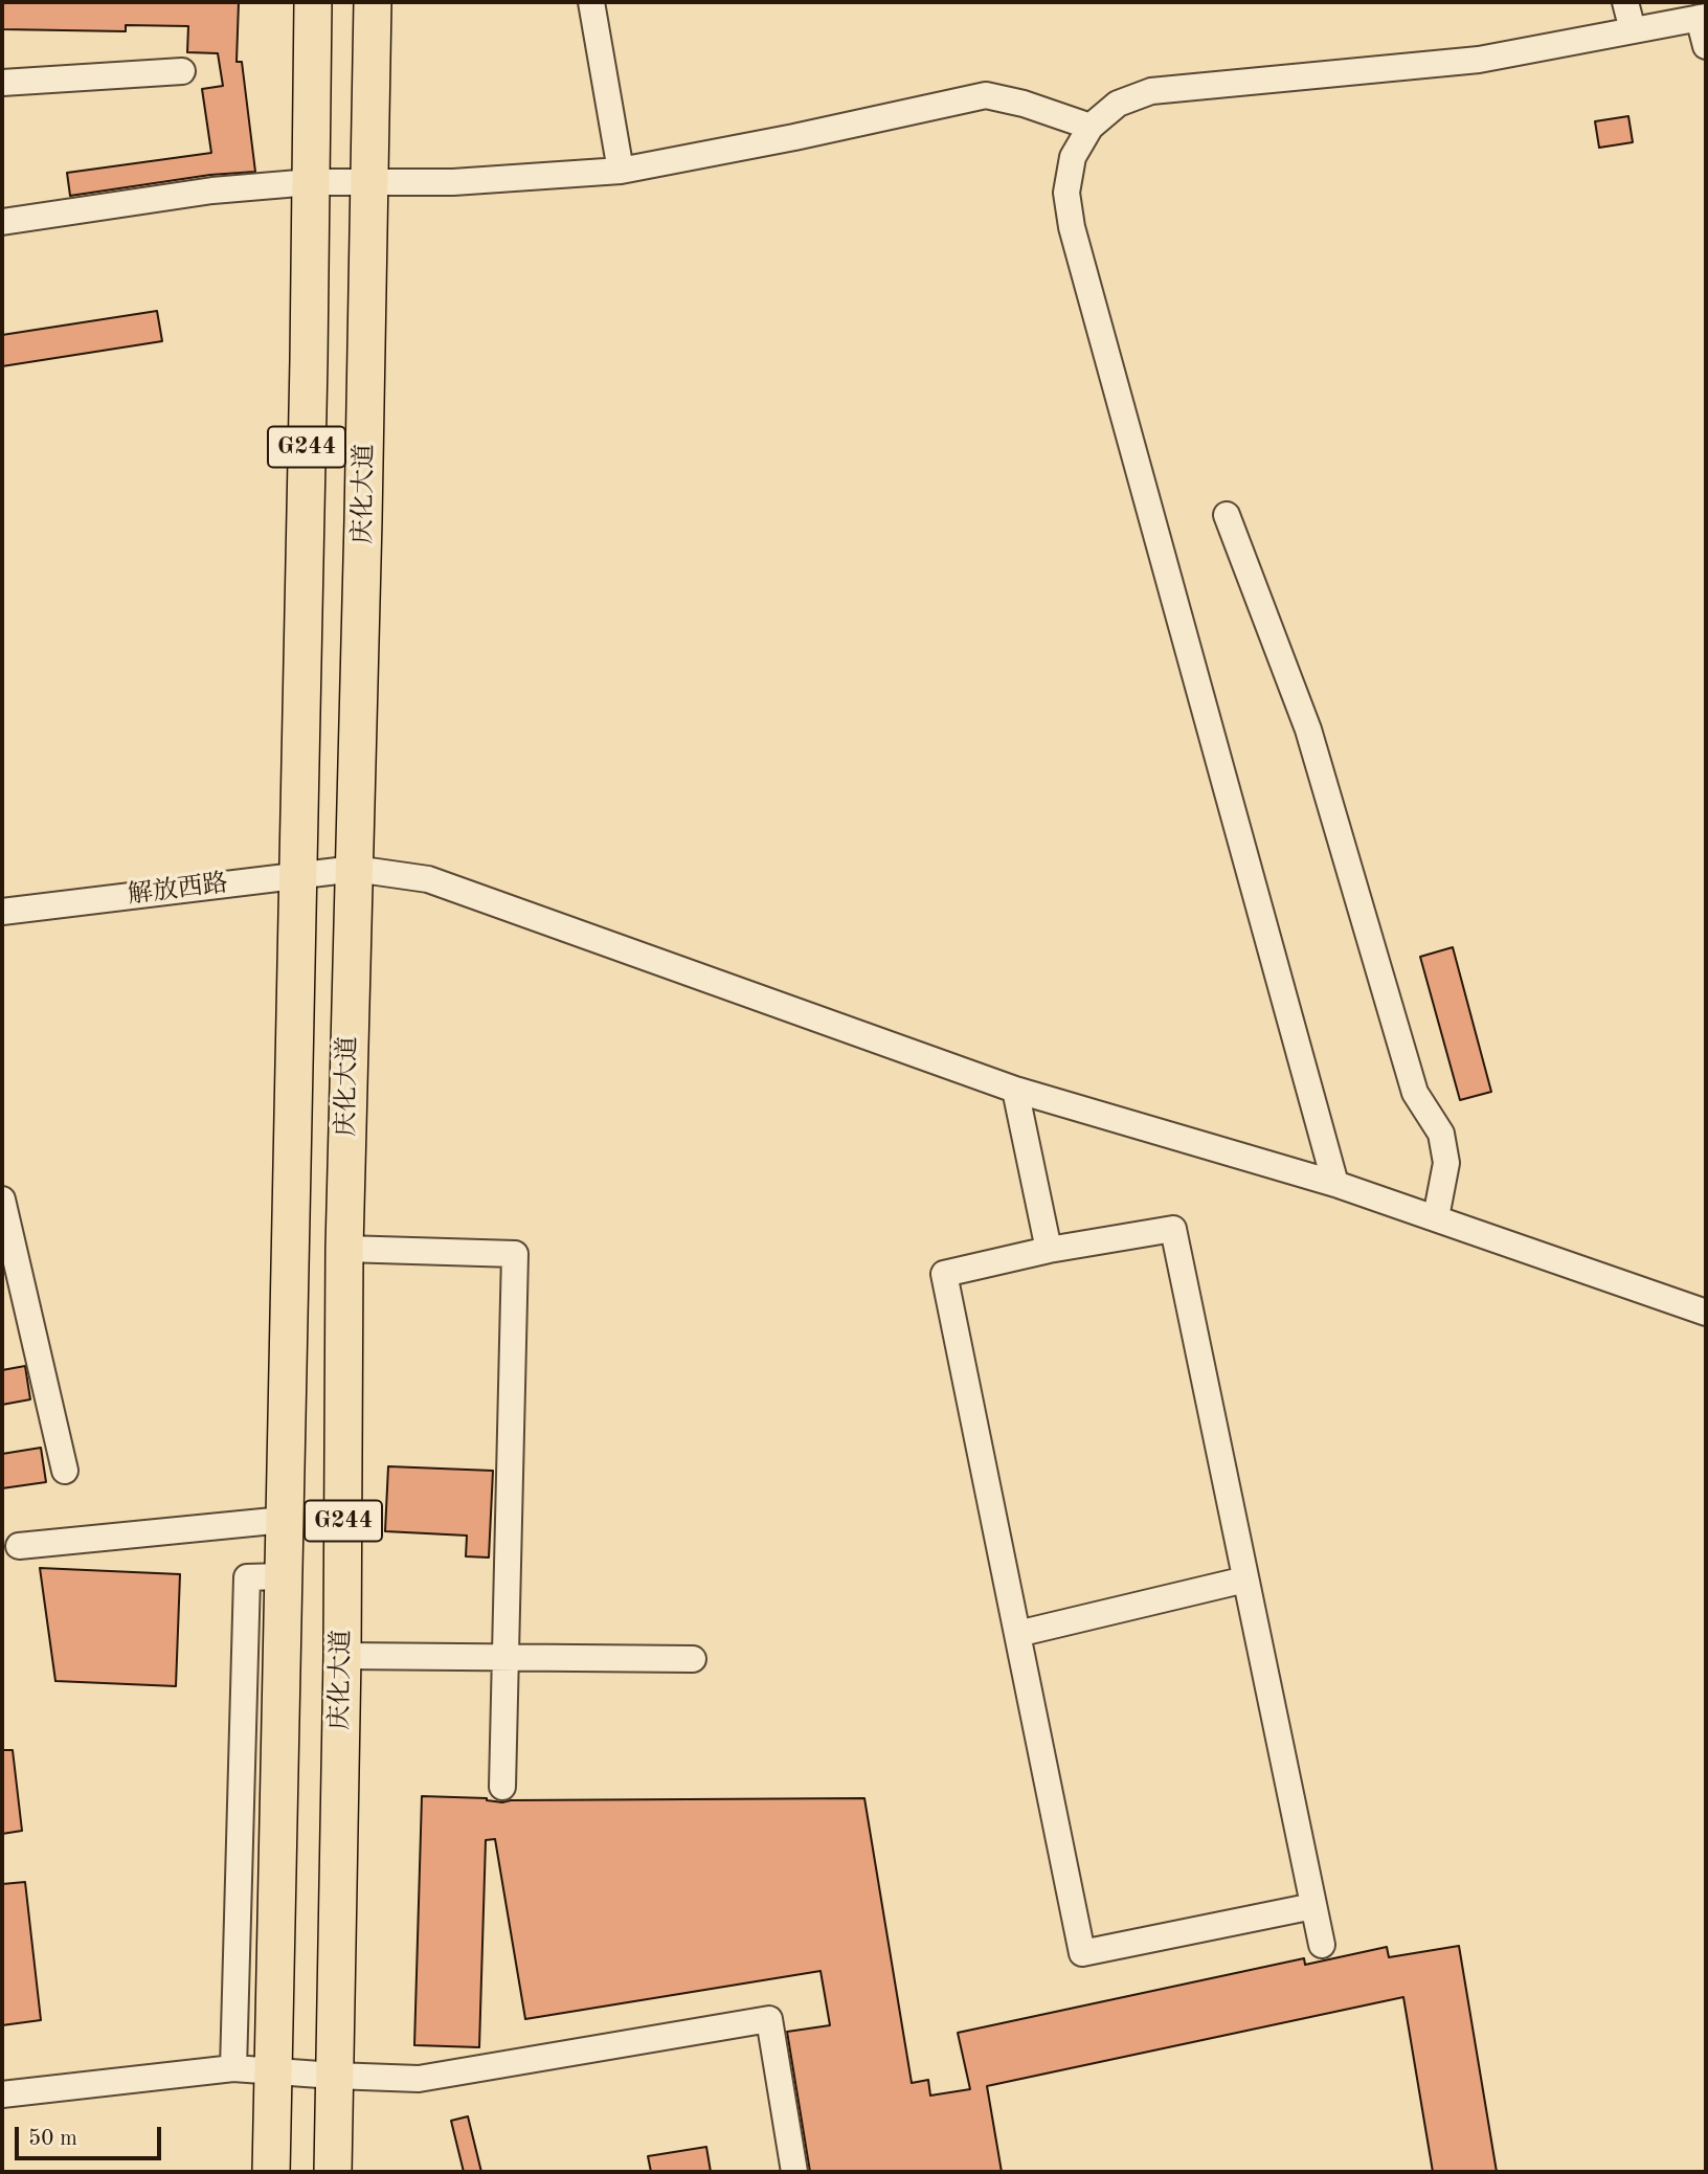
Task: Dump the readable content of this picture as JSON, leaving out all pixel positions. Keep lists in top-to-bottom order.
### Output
{
  "streets": {
    "highway": ["G244", "庆化大道"],
    "street": ["解放西路"]
  },
  "crossings": [
    ["G244", "解放西路"],
    ["庆化大道", "解放西路"]
  ],
  "scale_bar": "50 m"
}
